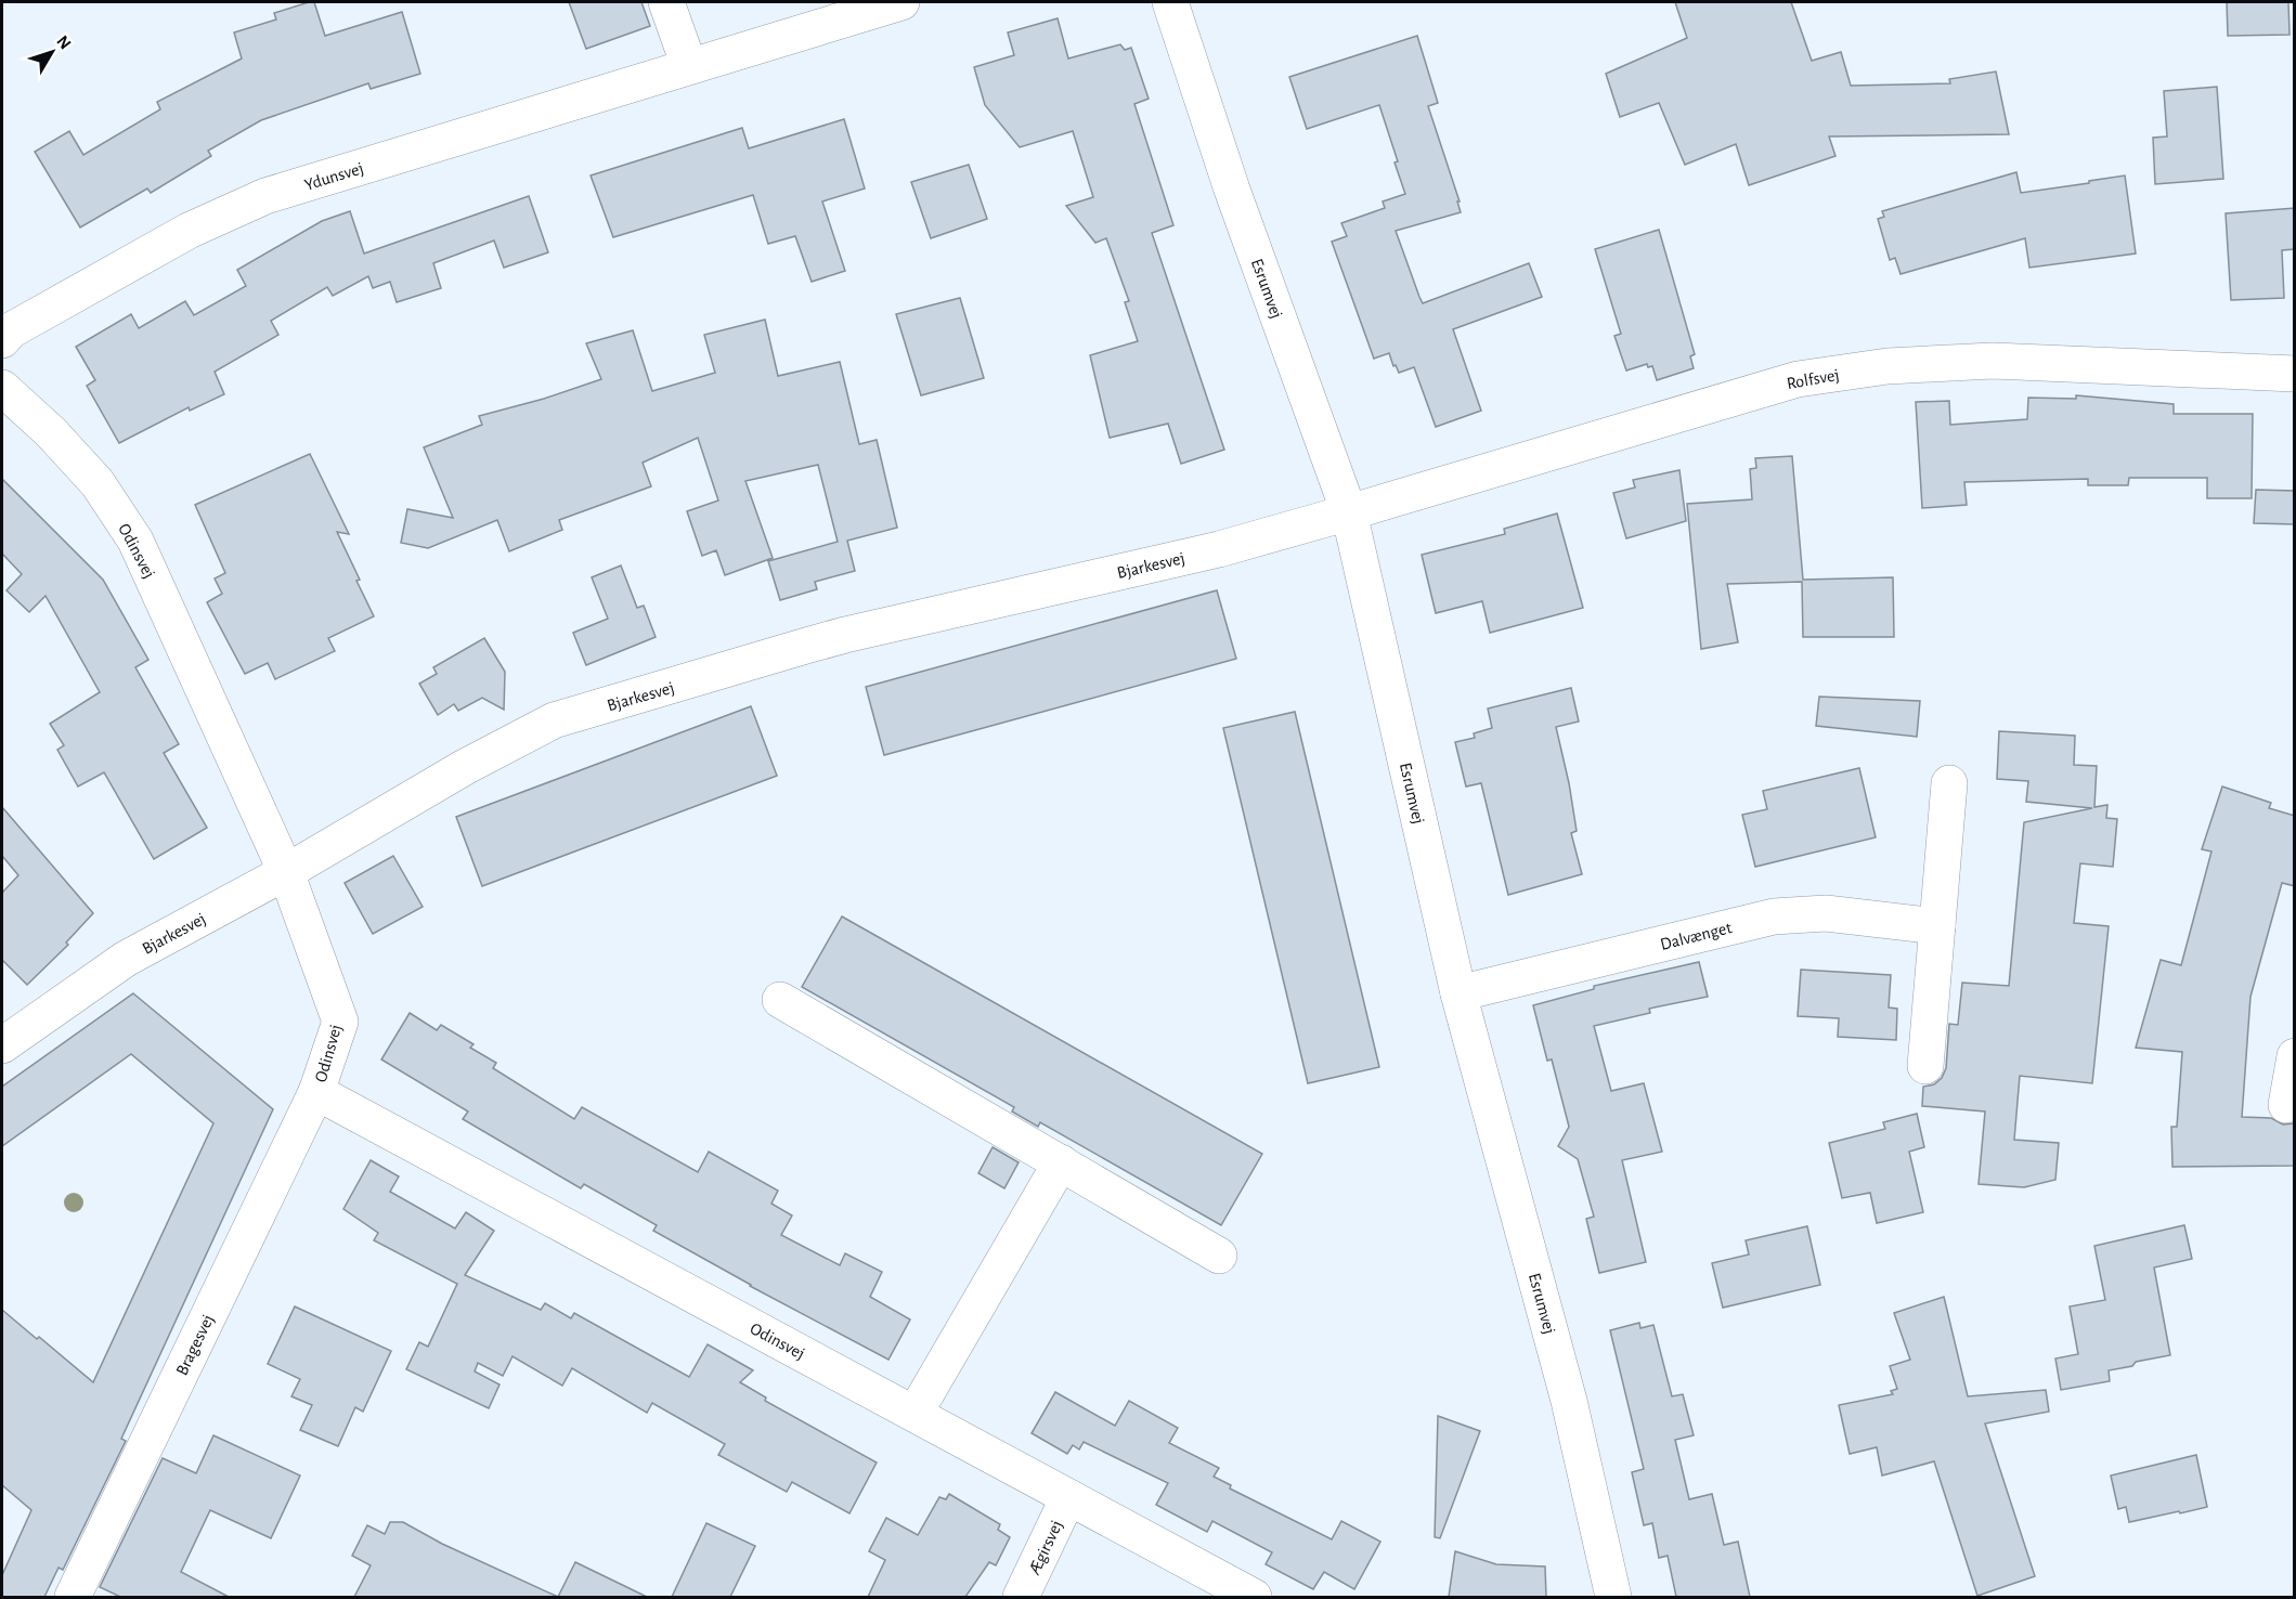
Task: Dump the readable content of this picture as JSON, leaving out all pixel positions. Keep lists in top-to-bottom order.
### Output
{
  "streets": {
    "street": [
      "Ydunsvej",
      "Esrumvej",
      "Rolfsvej",
      "Odinsvej",
      "Bjarkesvej",
      "Dalvænget",
      "Bragesvej",
      "Ægirsvej"
    ]
  },
  "crossings": [
    ["Esrumvej", "Rolfsvej"],
    ["Esrumvej", "Bjarkesvej"],
    ["Esrumvej", "Dalvænget"],
    ["Rolfsvej", "Bjarkesvej"],
    ["Odinsvej", "Bjarkesvej"],
    ["Odinsvej", "Bragesvej"],
    ["Odinsvej", "Ægirsvej"]
  ],
  "north": "top right"
}
